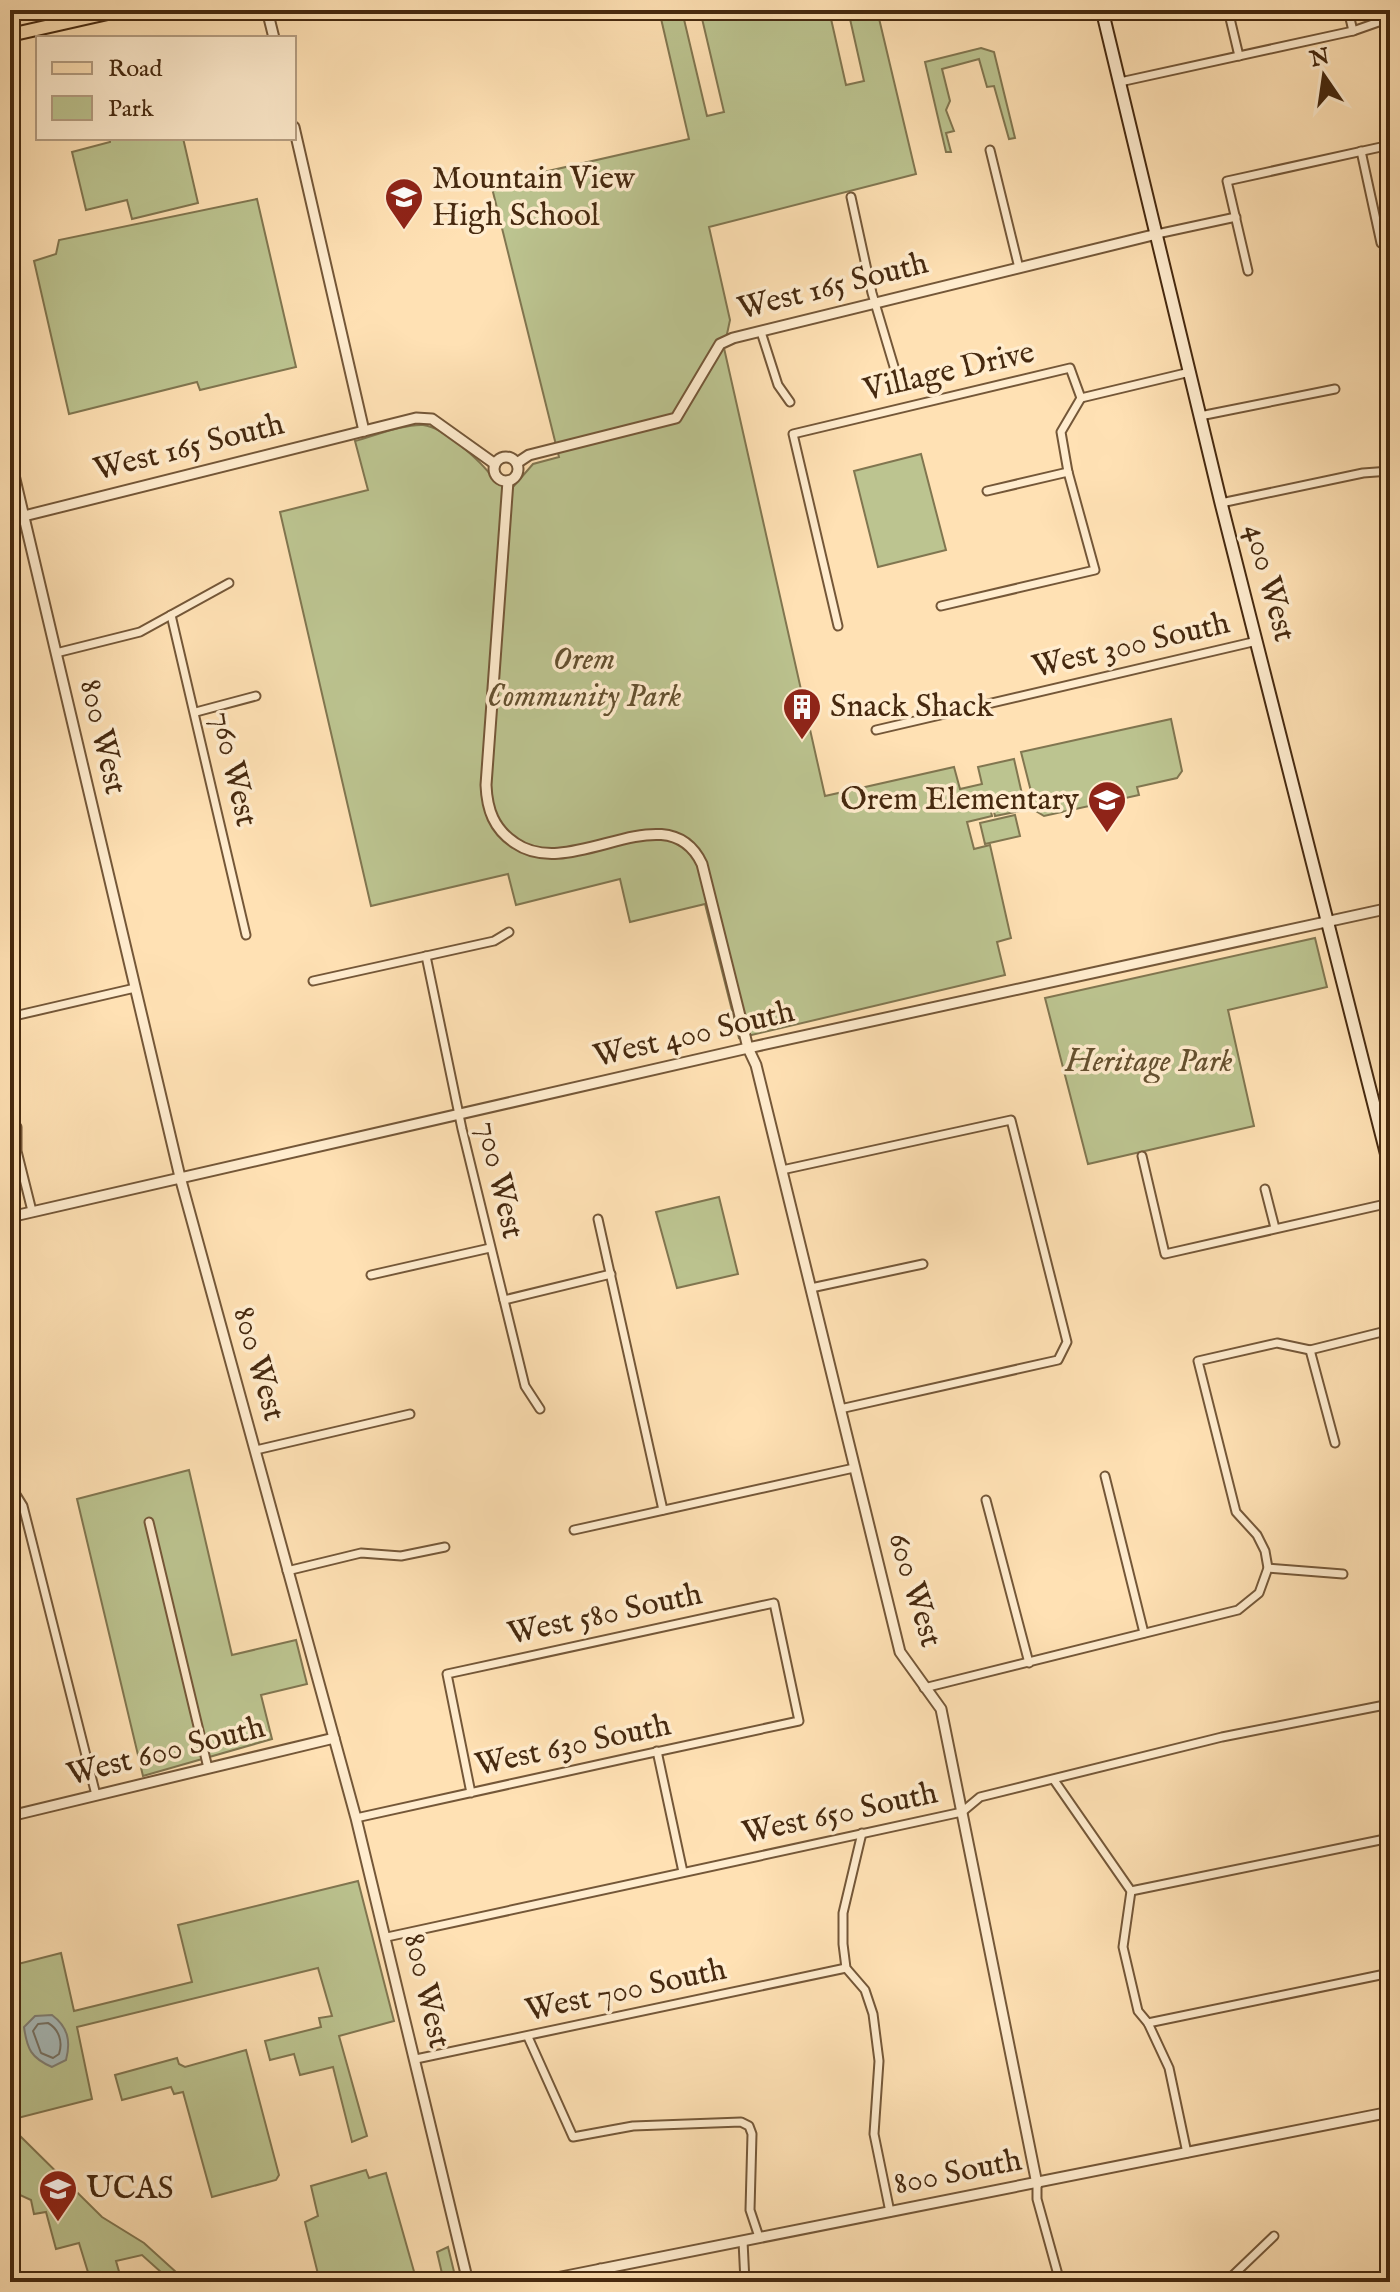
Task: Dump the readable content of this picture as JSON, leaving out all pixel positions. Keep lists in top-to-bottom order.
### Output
{
  "streets": {
    "main road": ["400 West"],
    "street": [
      "West 165 South",
      "Village Drive",
      "West 300 South",
      "800 West",
      "760 West",
      "West 400 South",
      "700 West",
      "600 West",
      "West 580 South",
      "West 630 South",
      "West 600 South",
      "West 650 South",
      "West 700 South",
      "800 South"
    ]
  },
  "crossings": [
    ["West 165 South", "400 West"],
    ["West 165 South", "800 West"],
    ["West 165 South", "600 West"],
    ["400 West", "West 300 South"],
    ["400 West", "West 400 South"],
    ["800 West", "West 400 South"],
    ["800 West", "West 630 South"],
    ["800 West", "West 600 South"],
    ["800 West", "West 650 South"],
    ["800 West", "West 700 South"],
    ["West 400 South", "700 West"],
    ["West 400 South", "600 West"],
    ["600 West", "West 650 South"],
    ["600 West", "800 South"],
    ["West 580 South", "West 630 South"]
  ],
  "parks": ["Orem Community Park", "Heritage Park"],
  "places": {
    "school or university": ["Mountain View High School", "Orem Elementary", "UCAS"],
    "building": ["Snack Shack"]
  },
  "legend": ["Road", "Park"],
  "north": "top"
}
